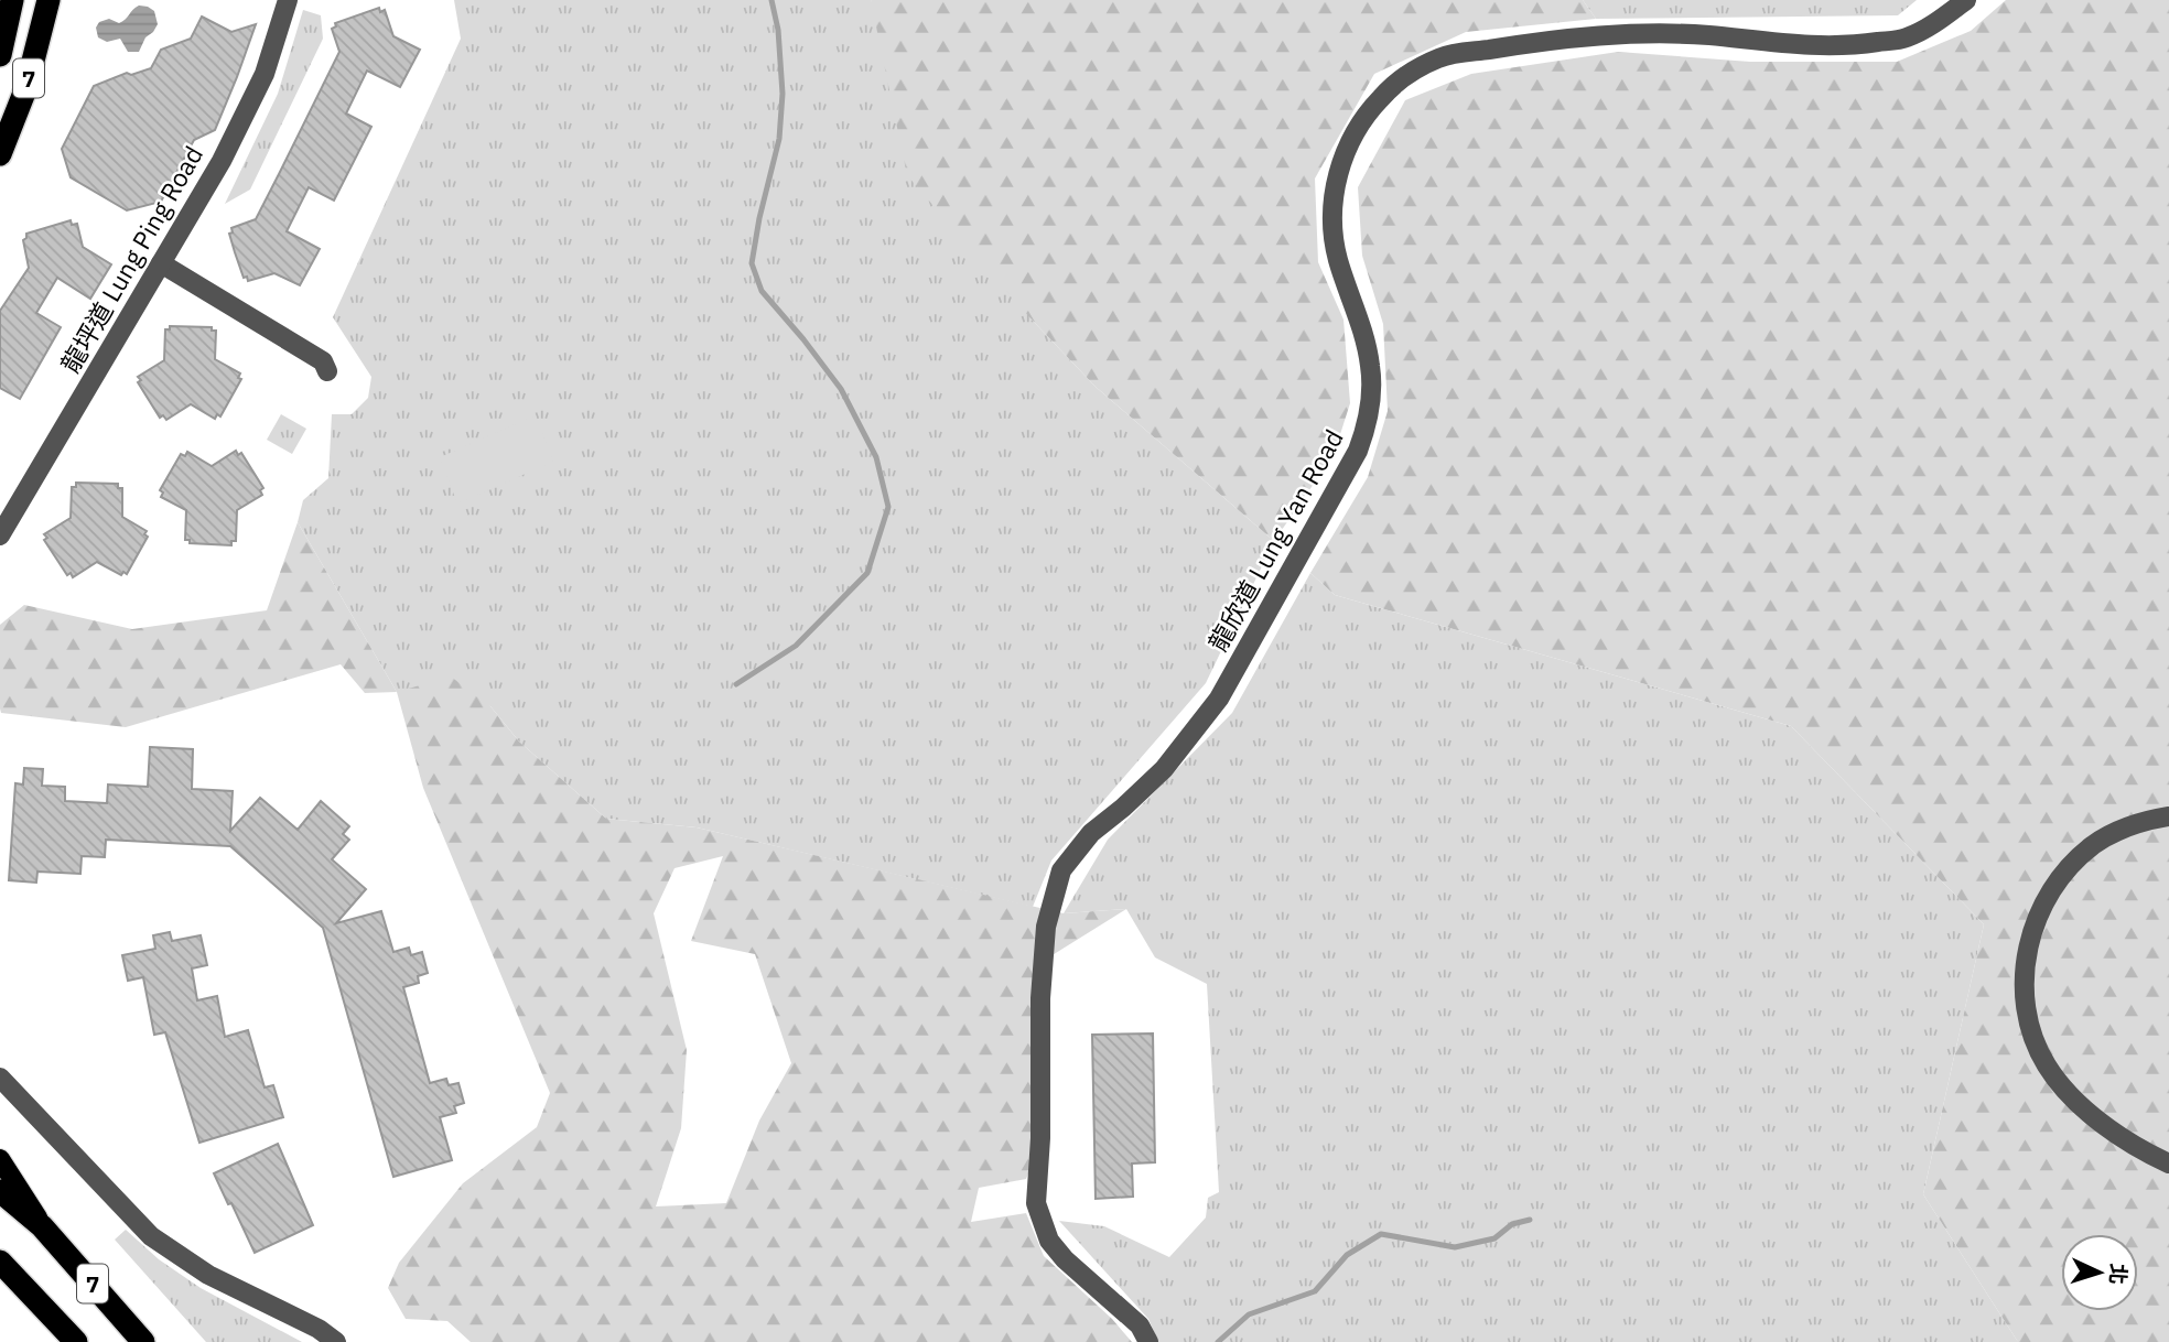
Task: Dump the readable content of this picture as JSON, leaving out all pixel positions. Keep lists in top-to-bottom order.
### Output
{
  "streets": {
    "highway": ["7"],
    "street": ["龍坪道 Lung Ping Road", "龍欣道 Lung Yan Road"]
  },
  "north": "right"
}
